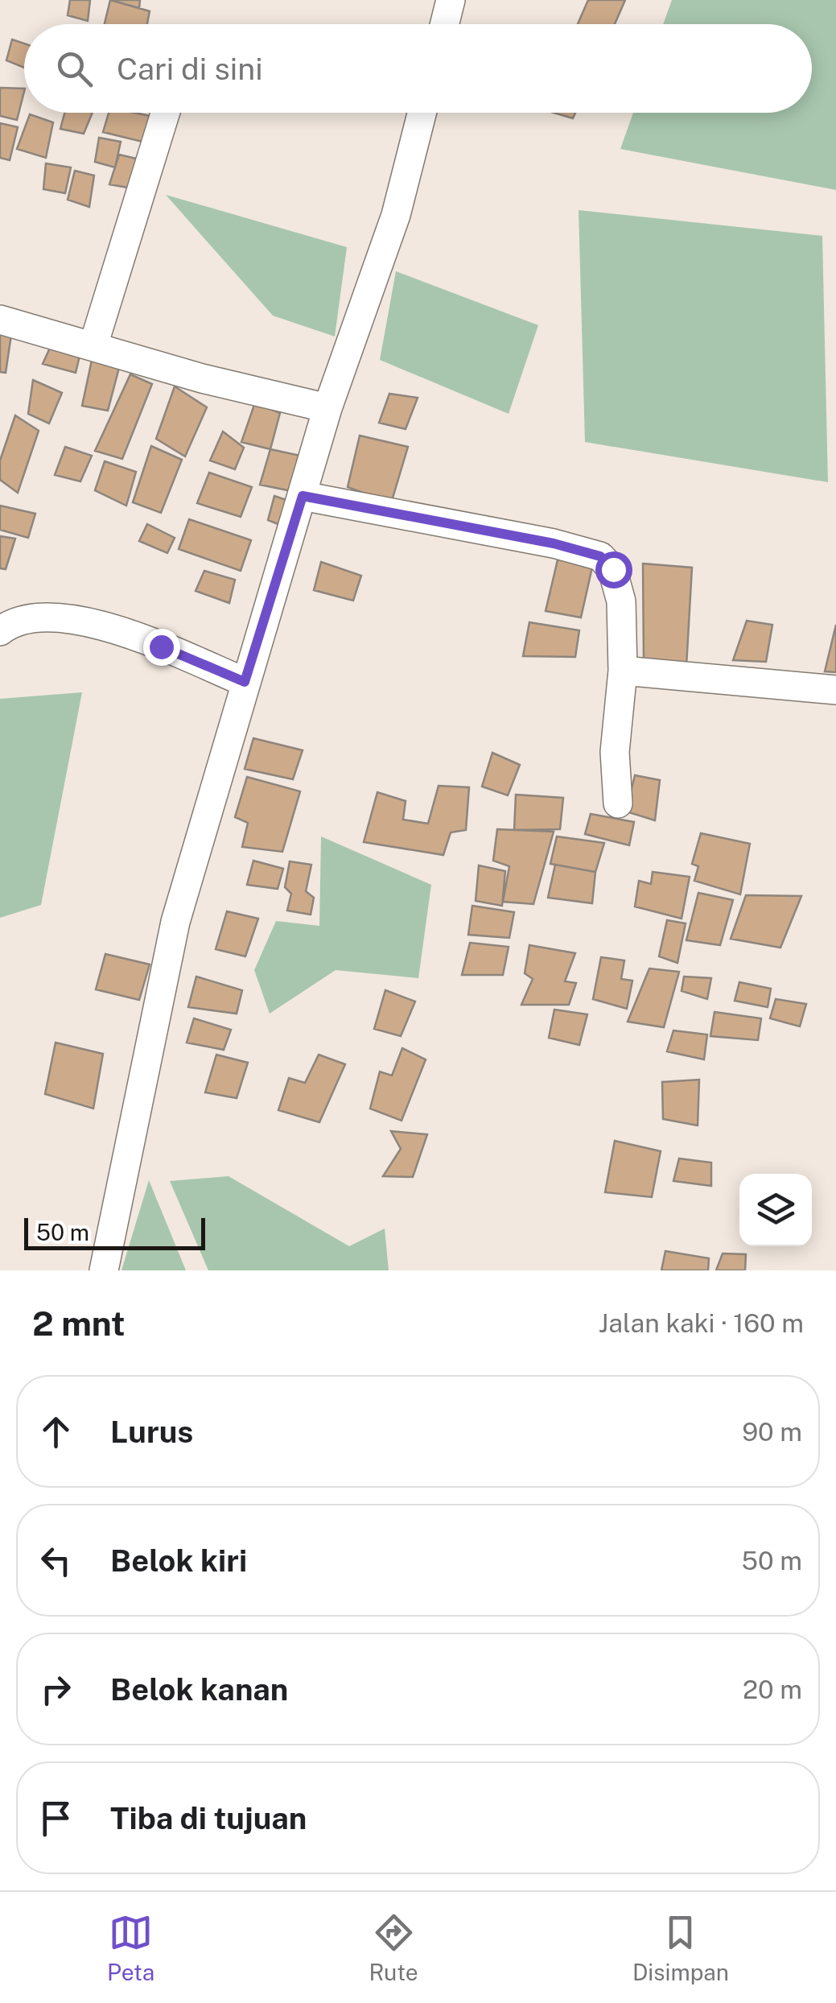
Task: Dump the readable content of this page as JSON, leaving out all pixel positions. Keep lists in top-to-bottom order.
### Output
{
  "scale_bar": "50 m",
  "page": {
    "search": "Cari di sini",
    "scale": "50 m",
    "heading": ["2 mnt", "Jalan kaki · 160 m"],
    "list": [
      ["Lurus", "90 m"],
      ["Belok kiri", "50 m"],
      ["Belok kanan", "20 m"],
      "Tiba di tujuan"
    ],
    "nav": ["Peta", "Rute", "Disimpan"]
  }
}
